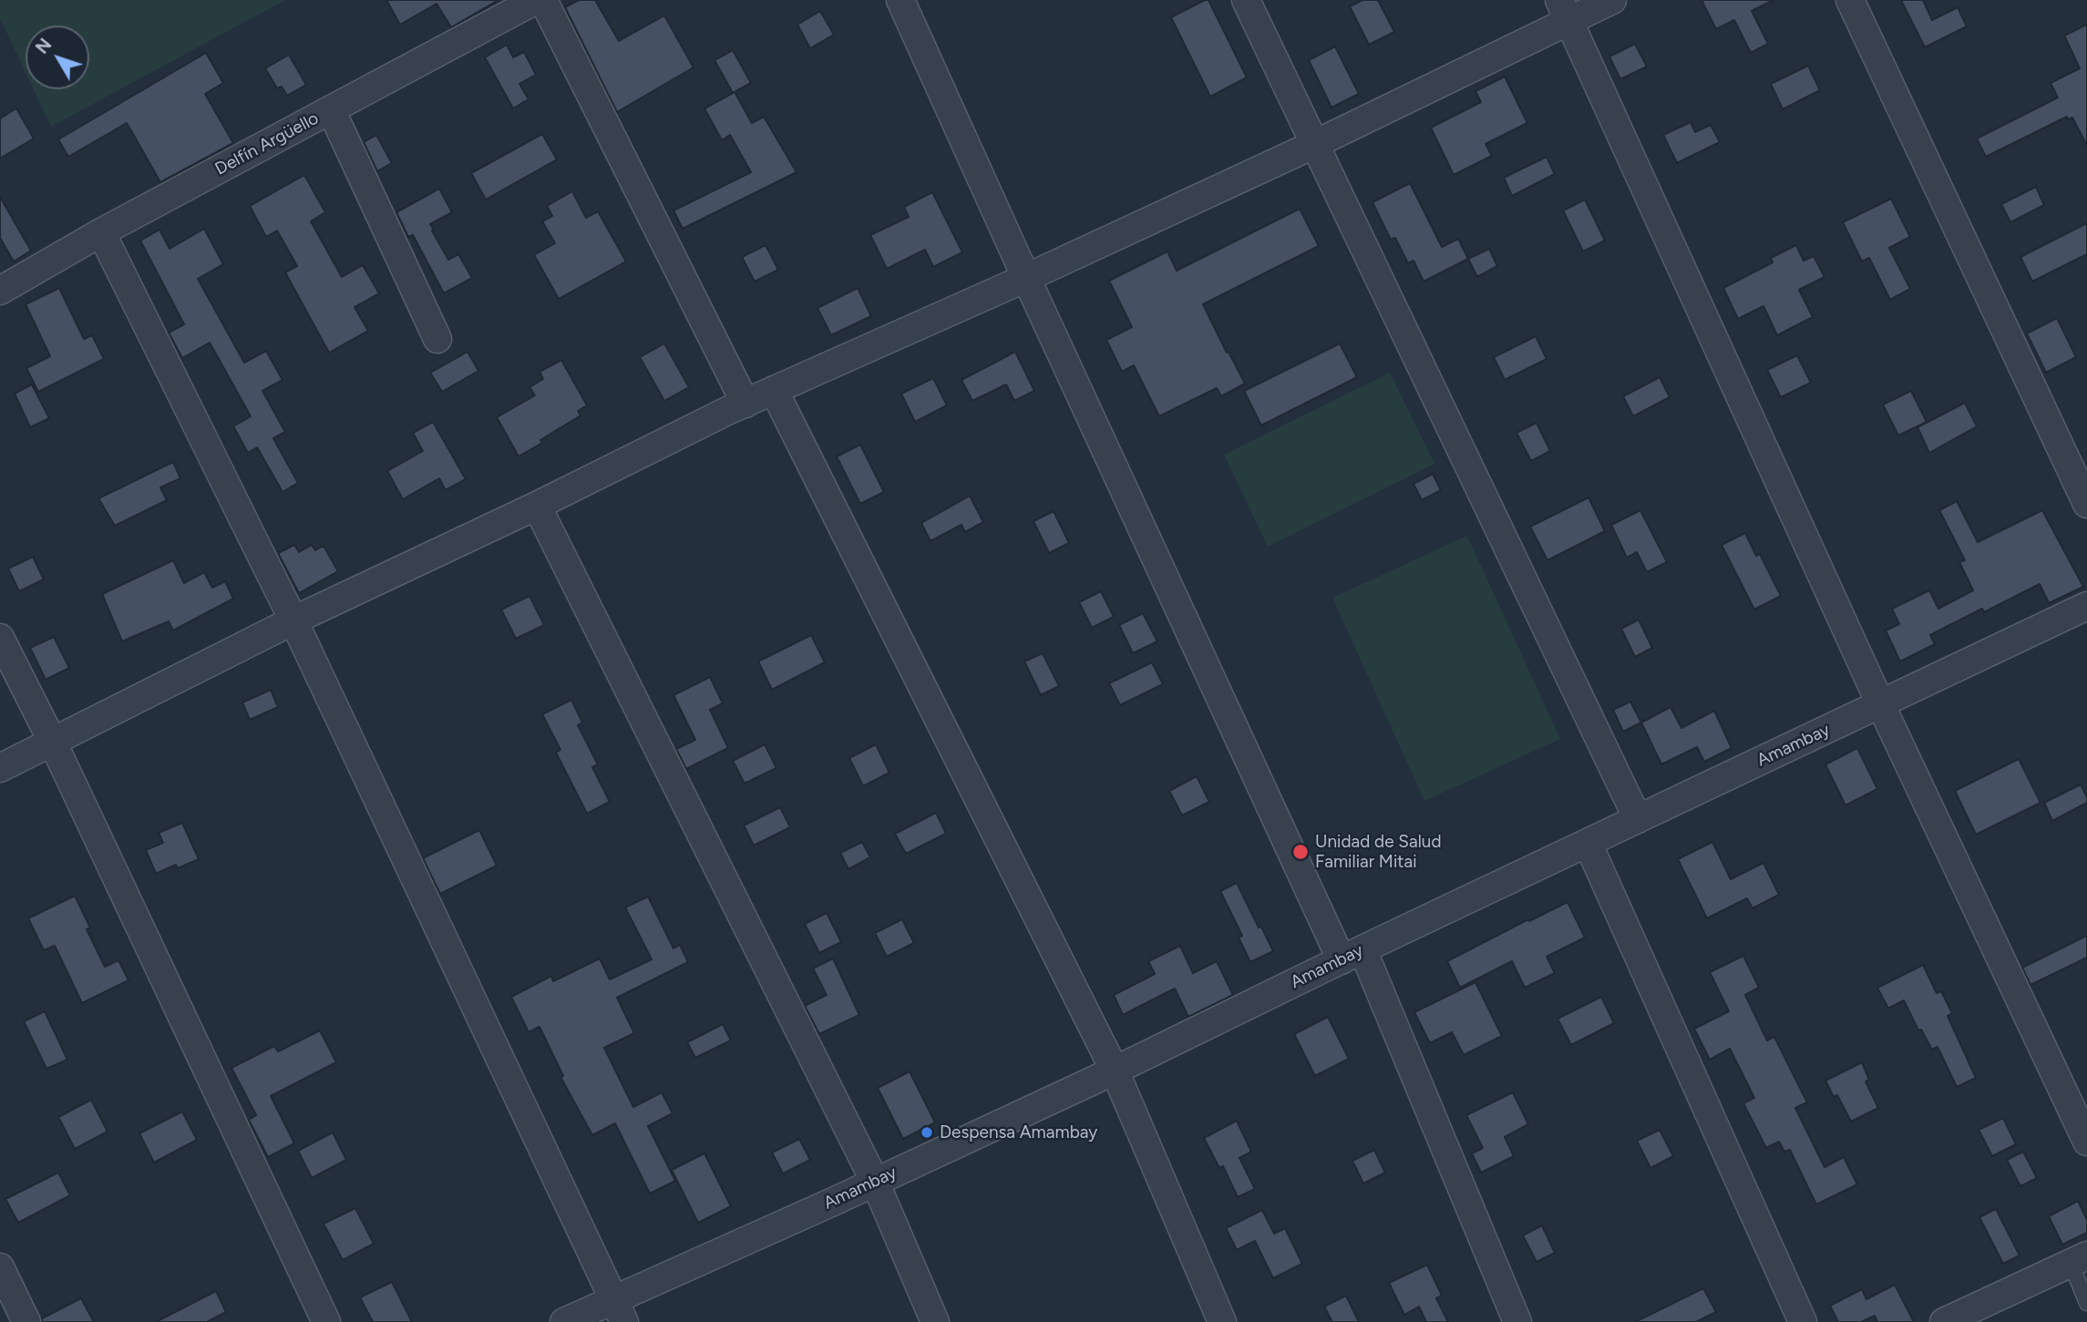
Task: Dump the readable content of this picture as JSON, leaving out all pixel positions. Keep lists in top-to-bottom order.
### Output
{
  "streets": {
    "street": ["Delfín Argüello", "Amambay"]
  },
  "places": ["Unidad de Salud Familiar Mitai", "Despensa Amambay"],
  "north": "top left"
}
